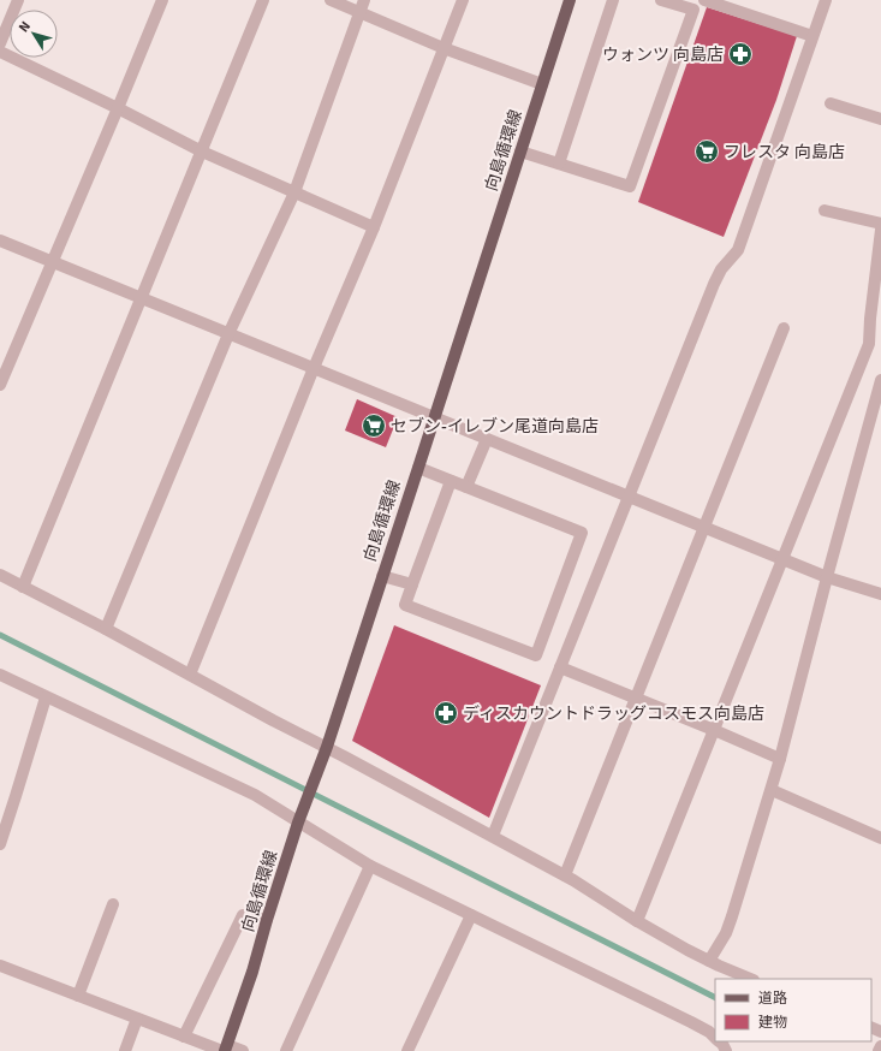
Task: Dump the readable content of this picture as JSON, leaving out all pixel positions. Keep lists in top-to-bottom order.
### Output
{
  "streets": {
    "main road": ["向島循環線"]
  },
  "places": {
    "pharmacy": ["ウォンツ 向島店", "ディスカウントドラッグコスモス向島店"],
    "supermarket": ["フレスタ 向島店", "セブン-イレブン尾道向島店"]
  },
  "legend": ["道路", "建物"],
  "north": "top left"
}
